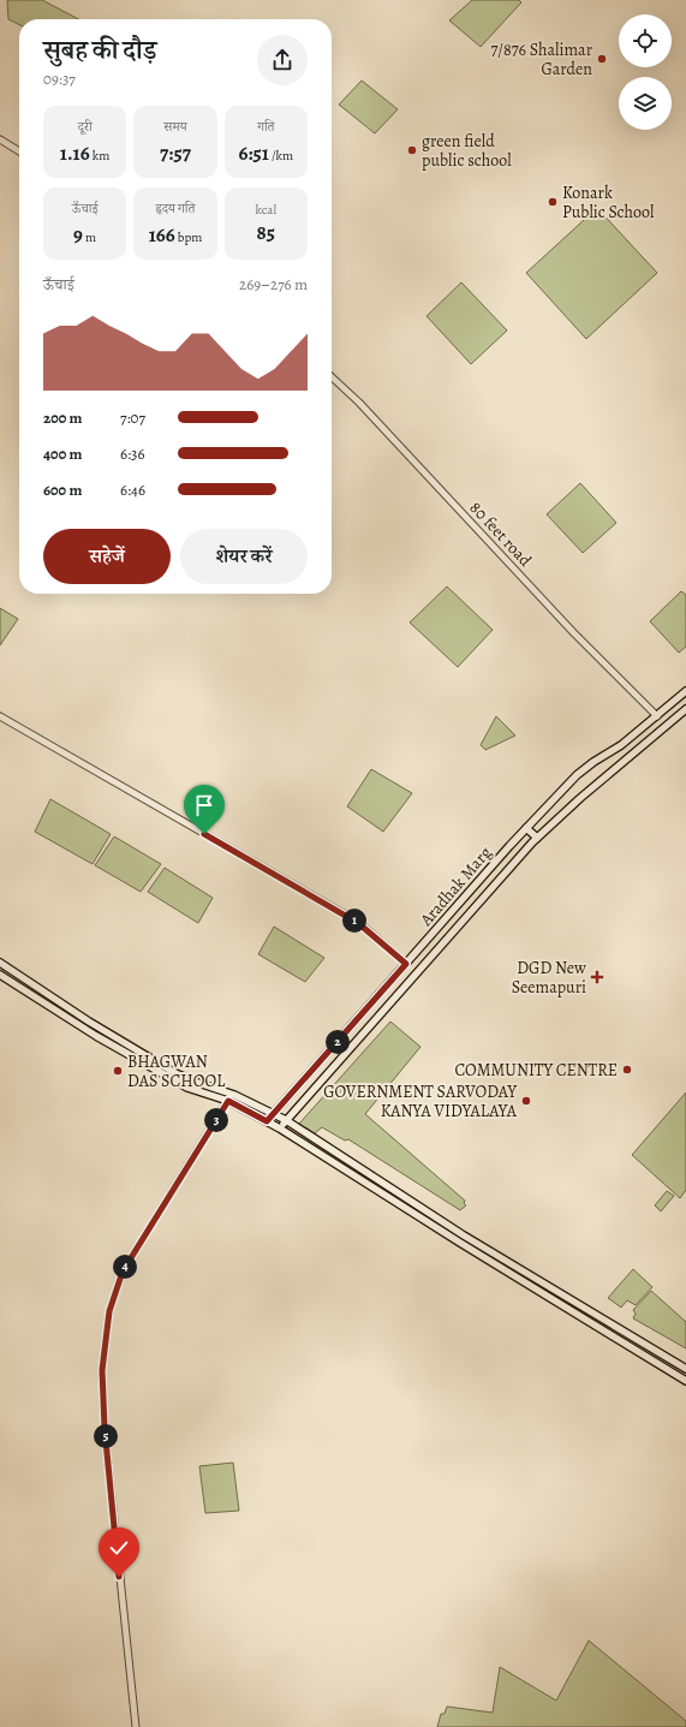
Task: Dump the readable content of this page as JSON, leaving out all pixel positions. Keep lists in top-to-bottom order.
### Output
{
  "streets": {
    "main road": ["Aradhak Marg"],
    "street": ["80 feet road"]
  },
  "crossings": [
    ["80 feet road", "Aradhak Marg"]
  ],
  "places": {
    "other": [
      "7/876 Shalimar Garden",
      "green field public school",
      "Konark Public School",
      "COMMUNITY CENTRE",
      "BHAGWAN DAS SCHOOL",
      "GOVERNMENT SARVODAY KANYA VIDYALAYA"
    ],
    "health": ["DGD New Seemapuri"]
  },
  "page": {
    "heading": ["सुबह की दौड़", "09:37"],
    "stats": [
      ["दूरी", "1.16 km"],
      ["समय", "7:57"],
      ["गति", "6:51 /km"],
      ["ऊँचाई", "9 m"],
      ["हृदय गति", "166 bpm"],
      ["kcal", "85"]
    ],
    "chart": ["ऊँचाई", "269–276 m"],
    "list": [
      {
        "name": "200 m",
        "note": "7:07"
      },
      {
        "name": "400 m",
        "note": "6:36"
      },
      {
        "name": "600 m",
        "note": "6:46"
      }
    ],
    "buttons": ["सहेजें", "शेयर करें"],
    "pins": [
      "1",
      "2",
      "3",
      "4",
      "5"
    ]
  }
}
